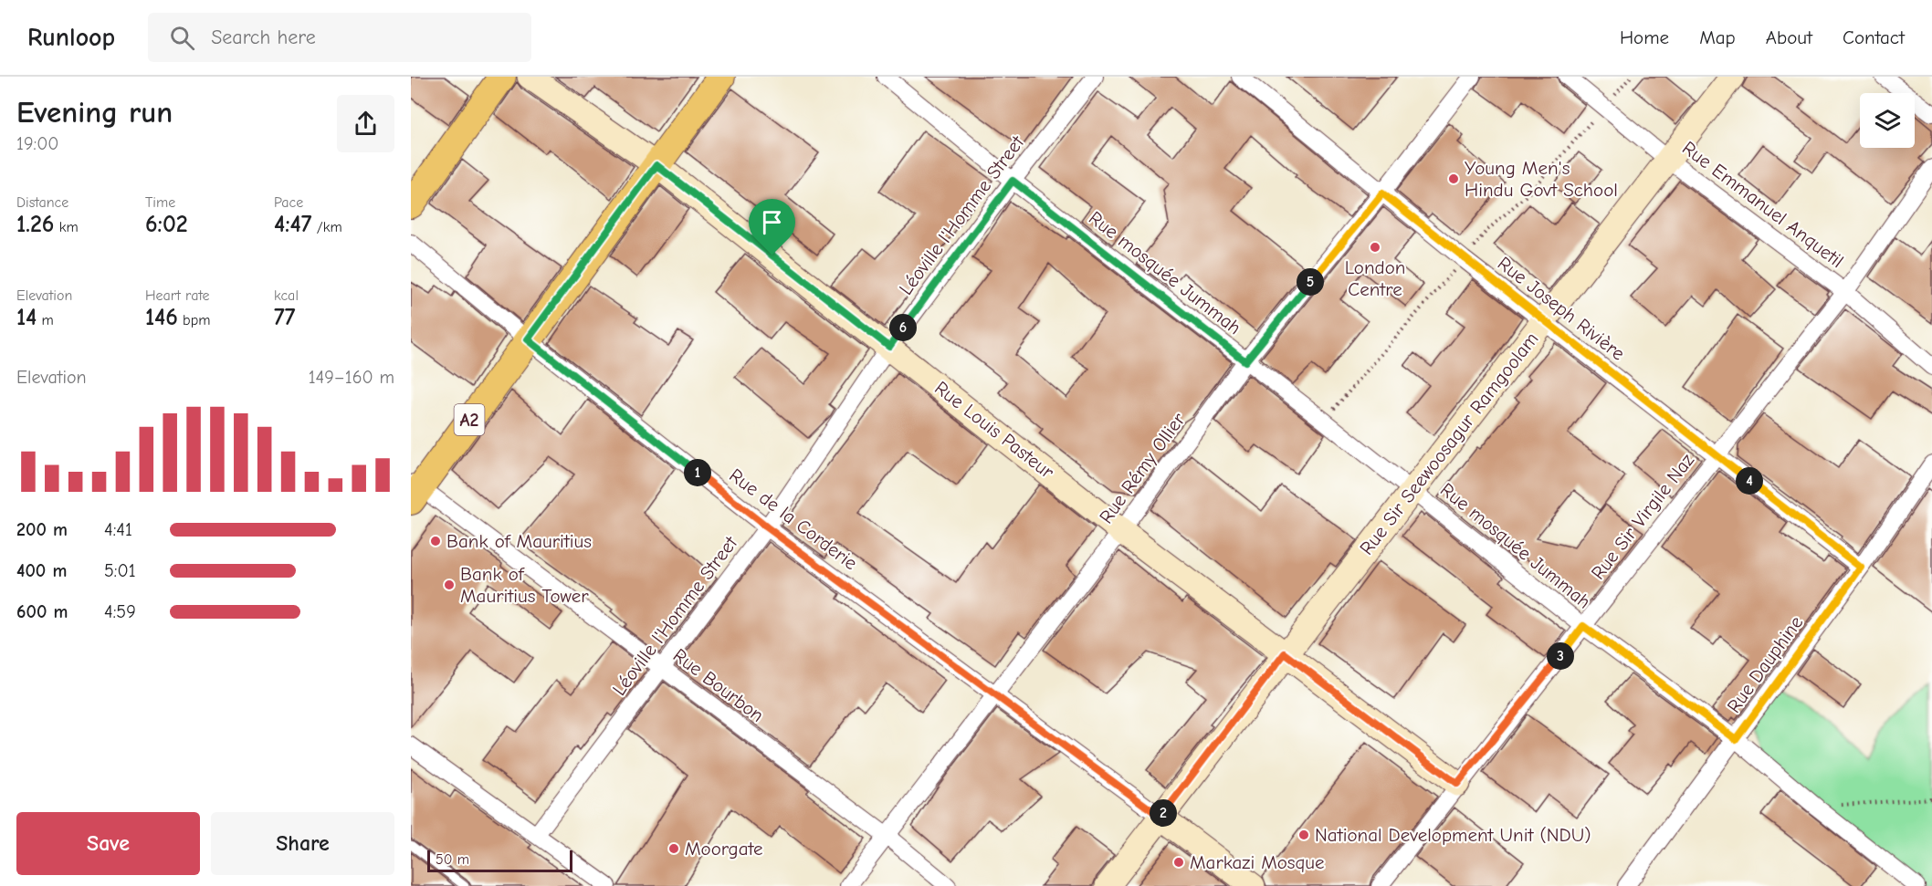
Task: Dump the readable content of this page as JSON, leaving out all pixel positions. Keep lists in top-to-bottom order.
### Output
{
  "streets": {
    "main road": ["A2", "Rue Louis Pasteur", "Rue Sir Seewoosagur Ramgoolam"],
    "street": [
      "Rue Emmanuel Anquetil",
      "Léoville l'Homme Street",
      "Rue mosquée Jummah",
      "Rue Joseph Rivière",
      "Rue Rémy Ollier",
      "Rue Sir Virgile Naz",
      "Rue de la Corderie",
      "Rue Dauphine",
      "Rue Bourbon"
    ]
  },
  "crossings": [
    ["Rue Emmanuel Anquetil", "Rue Sir Seewoosagur Ramgoolam"],
    ["Rue Emmanuel Anquetil", "Rue Sir Virgile Naz"],
    ["Léoville l'Homme Street", "Rue mosquée Jummah"],
    ["Léoville l'Homme Street", "Rue Louis Pasteur"],
    ["Léoville l'Homme Street", "Rue de la Corderie"],
    ["Léoville l'Homme Street", "Rue Bourbon"],
    ["Rue mosquée Jummah", "Rue Sir Seewoosagur Ramgoolam"],
    ["Rue mosquée Jummah", "Rue Rémy Ollier"],
    ["Rue mosquée Jummah", "Rue Sir Virgile Naz"],
    ["Rue mosquée Jummah", "Rue Dauphine"],
    ["Rue Joseph Rivière", "Rue Sir Seewoosagur Ramgoolam"],
    ["Rue Joseph Rivière", "Rue Rémy Ollier"],
    ["Rue Joseph Rivière", "Rue Sir Virgile Naz"],
    ["Rue Joseph Rivière", "Rue Dauphine"],
    ["A2", "Rue Louis Pasteur"],
    ["A2", "Rue de la Corderie"],
    ["A2", "Rue Bourbon"],
    ["Rue Louis Pasteur", "Rue Sir Seewoosagur Ramgoolam"],
    ["Rue Louis Pasteur", "Rue Rémy Ollier"],
    ["Rue Louis Pasteur", "Rue Sir Virgile Naz"],
    ["Rue Sir Seewoosagur Ramgoolam", "Rue de la Corderie"],
    ["Rue Rémy Ollier", "Rue de la Corderie"],
    ["Rue Rémy Ollier", "Rue Bourbon"]
  ],
  "places": [
    "Young Men's Hindu Govt School",
    "London Centre",
    "Bank of Mauritius",
    "Bank of Mauritius Tower",
    "National Development Unit (NDU)",
    "Moorgate",
    "Markazi Mosque"
  ],
  "scale_bar": "50 m",
  "page": {
    "header": "Runloop",
    "search": "Search here",
    "nav": [
      "Home",
      "Map",
      "About",
      "Contact"
    ],
    "heading": ["Evening run", "19:00"],
    "stats": [
      ["Distance", "1.26 km"],
      ["Time", "6:02"],
      ["Pace", "4:47 /km"],
      ["Elevation", "14 m"],
      ["Heart rate", "146 bpm"],
      ["kcal", "77"]
    ],
    "pins": [
      "5",
      "6",
      "1",
      "4",
      "3",
      "2"
    ],
    "chart": ["Elevation", "149–160 m"],
    "list": [
      {
        "name": "200 m",
        "note": "4:41"
      },
      {
        "name": "400 m",
        "note": "5:01"
      },
      {
        "name": "600 m",
        "note": "4:59"
      }
    ],
    "buttons": ["Save", "Share"],
    "scale": "50 m"
  }
}
